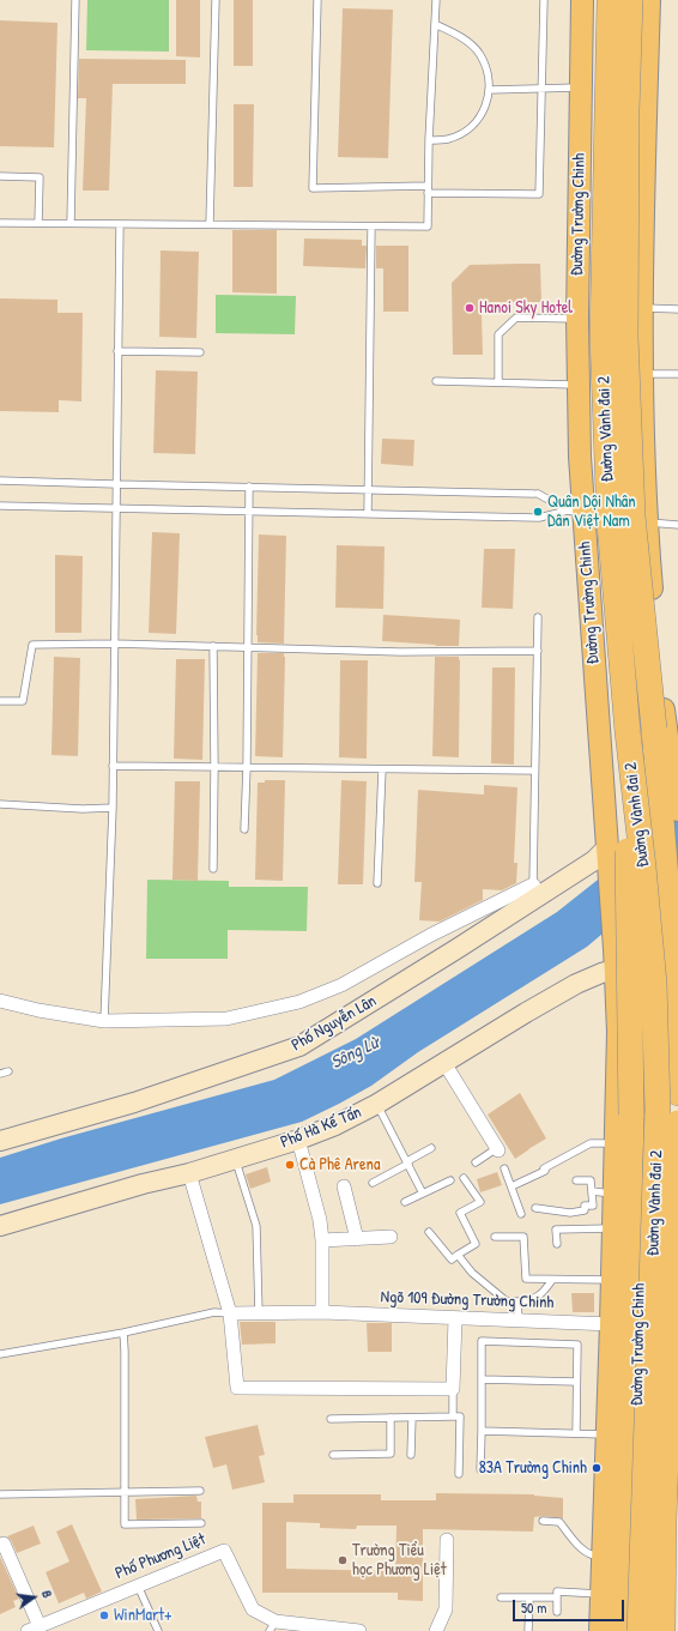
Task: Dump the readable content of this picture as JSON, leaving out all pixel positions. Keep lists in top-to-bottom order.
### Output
{
  "streets": {
    "highway": ["Đường Vành đai 2"],
    "main road": ["Đường Trường Chinh"],
    "street": [
      "Phố Nguyễn Lân",
      "Phố Hà Kế Tấn",
      "Ngõ 109 Đường Trường Chinh",
      "Phố Phương Liệt"
    ]
  },
  "crossings": [
    ["Đường Trường Chinh", "Phố Nguyễn Lân"],
    ["Đường Trường Chinh", "Phố Hà Kế Tấn"],
    ["Đường Trường Chinh", "Ngõ 109 Đường Trường Chinh"]
  ],
  "water": ["Sông Lừ"],
  "places": [
    "Hanoi Sky Hotel",
    "Quân Dội Nhân Dân Việt Nam",
    "Cà Phê Arena",
    "83A Trường Chinh",
    "Trường Tiểu học Phương Liệt",
    "WinMart+"
  ],
  "scale_bar": "50 m",
  "north": "right"
}
